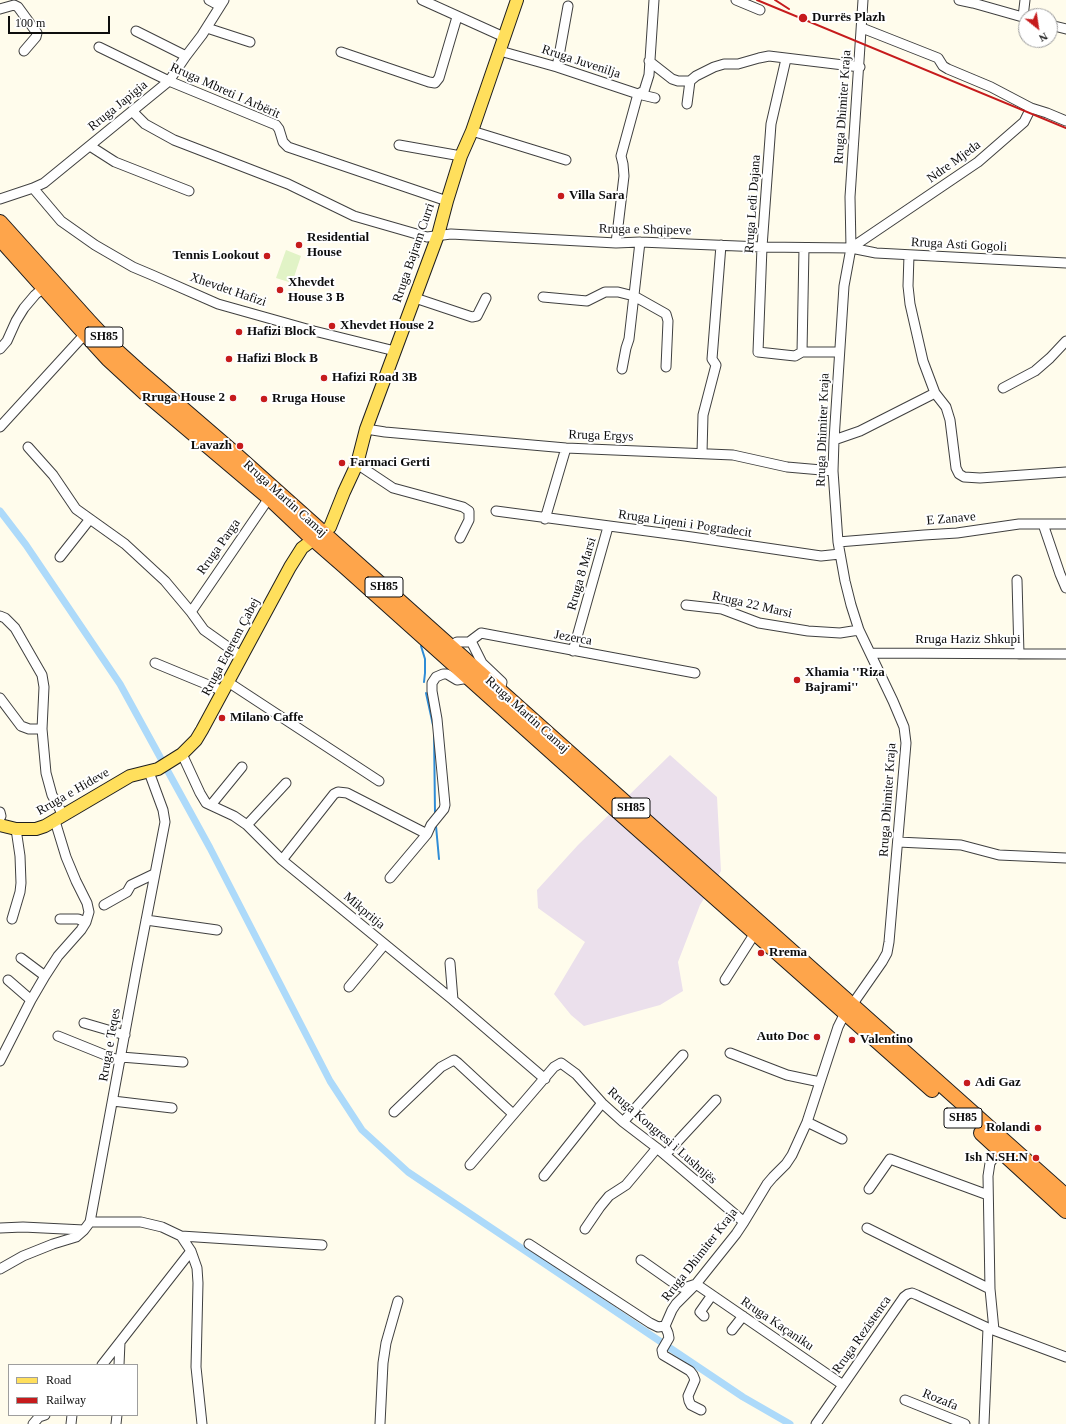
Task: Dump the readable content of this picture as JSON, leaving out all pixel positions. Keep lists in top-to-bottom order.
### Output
{
  "streets": {
    "highway": ["SH85", "Rruga Martin Camaj"],
    "main road": ["Rruga Bajram Curri", "Rruga Eqerem Çabej", "Rruga e Hideve"],
    "street": [
      "Rruga Juvenilja",
      "Rruga Mbreti I Arbërit",
      "Rruga Japigia",
      "Rruga Dhimiter Kraja",
      "Ndre Mjeda",
      "Rruga Ledi Dajana",
      "Rruga e Shqipeve",
      "Rruga Asti Gogoli",
      "Xhevdet Hafizi",
      "Rruga Ergys",
      "E Zanave",
      "Rruga Liqeni i Pogradecit",
      "Rruga Parga",
      "Rruga 8 Marsi",
      "Rruga 22 Marsi",
      "Jezerca",
      "Rruga Haziz Shkupi",
      "Mikpritja",
      "Rruga e Teqes",
      "Rruga Kongresi i Lushnjës",
      "Rruga Kaçaniku",
      "Rruga Rezistenca",
      "Rozafa"
    ]
  },
  "crossings": [
    ["Rruga Juvenilja", "Rruga Bajram Curri"],
    ["Rruga Mbreti I Arbërit", "Rruga Japigia"],
    ["Rruga Mbreti I Arbërit", "Rruga Bajram Curri"],
    ["Rruga Japigia", "Rruga e Shqipeve"],
    ["Rruga Japigia", "Xhevdet Hafizi"],
    ["Rruga Dhimiter Kraja", "Ndre Mjeda"],
    ["Rruga Dhimiter Kraja", "Rruga e Shqipeve"],
    ["Rruga Dhimiter Kraja", "Rruga Asti Gogoli"],
    ["Rruga Dhimiter Kraja", "Rruga Ergys"],
    ["Rruga Dhimiter Kraja", "Rruga Martin Camaj"],
    ["Rruga Dhimiter Kraja", "E Zanave"],
    ["Rruga Dhimiter Kraja", "Rruga Liqeni i Pogradecit"],
    ["Rruga Dhimiter Kraja", "Rruga 22 Marsi"],
    ["Rruga Dhimiter Kraja", "Rruga Haziz Shkupi"],
    ["Rruga Dhimiter Kraja", "Rruga Kongresi i Lushnjës"],
    ["Rruga Dhimiter Kraja", "Rruga Kaçaniku"],
    ["Ndre Mjeda", "Rruga e Shqipeve"],
    ["Ndre Mjeda", "Rruga Asti Gogoli"],
    ["Rruga Ledi Dajana", "Rruga e Shqipeve"],
    ["Rruga e Shqipeve", "Rruga Asti Gogoli"],
    ["Rruga e Shqipeve", "Rruga Bajram Curri"],
    ["Rruga Bajram Curri", "Xhevdet Hafizi"],
    ["Rruga Bajram Curri", "Rruga Ergys"],
    ["Rruga Bajram Curri", "Rruga Martin Camaj"],
    ["Rruga Bajram Curri", "Rruga Eqerem Çabej"],
    ["Rruga Martin Camaj", "Rruga Parga"],
    ["Rruga Martin Camaj", "Jezerca"],
    ["Rruga Martin Camaj", "Rruga Eqerem Çabej"],
    ["Rruga Liqeni i Pogradecit", "Rruga 8 Marsi"],
    ["Rruga 8 Marsi", "Jezerca"],
    ["Rruga Eqerem Çabej", "Rruga e Hideve"],
    ["Rruga Eqerem Çabej", "Mikpritja"],
    ["Rruga Eqerem Çabej", "Rruga e Teqes"],
    ["Rruga e Hideve", "Rruga e Teqes"],
    ["Mikpritja", "Rruga Kongresi i Lushnjës"],
    ["Rruga Kaçaniku", "Rruga Rezistenca"]
  ],
  "places": [
    "Durrës Plazh",
    "Villa Sara",
    "Residential House",
    "Tennis Lookout",
    "Xhevdet House 3 B",
    "Xhevdet House 2",
    "Hafizi Block",
    "Hafizi Block B",
    "Hafizi Road 3B",
    "Rruga House 2",
    "Rruga House",
    "Lavazh",
    "Farmaci Gerti",
    "Xhamia ''Riza Bajrami''",
    "Milano Caffe",
    "Rrema",
    "Auto Doc",
    "Valentino",
    "Adi Gaz",
    "Rolandi",
    "Ish N.SH.N"
  ],
  "legend": ["Road", "Railway"],
  "scale_bar": "100 m",
  "north": "bottom right"
}
